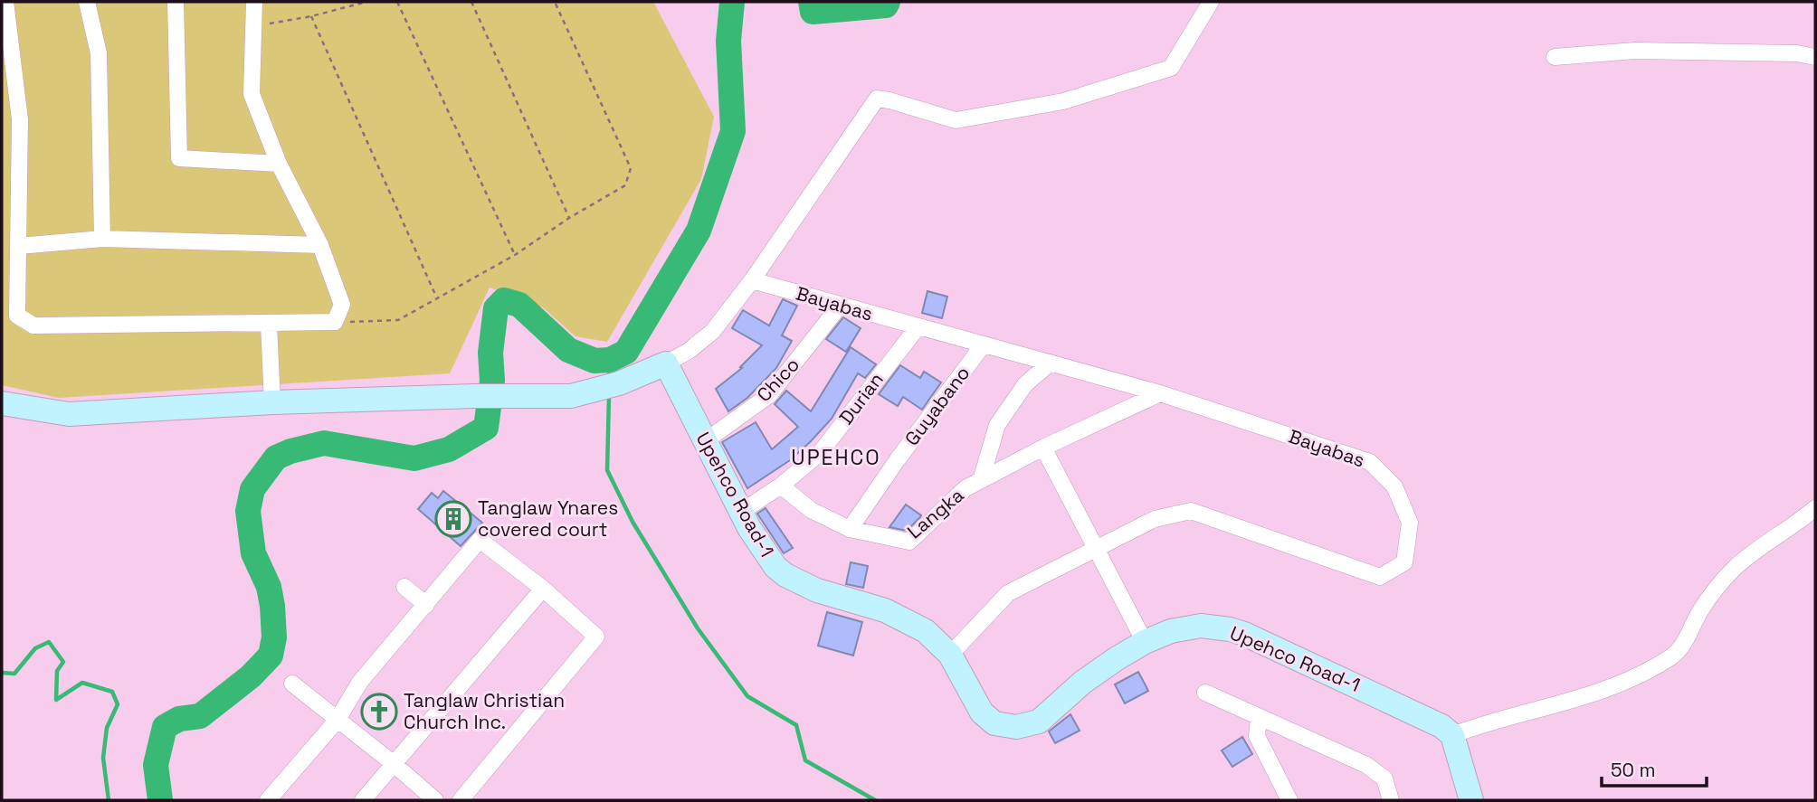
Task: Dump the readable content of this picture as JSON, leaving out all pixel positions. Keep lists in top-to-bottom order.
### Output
{
  "streets": {
    "street": [
      "Bayabas",
      "Chico",
      "Durian",
      "Guyabano",
      "Upehco Road-1",
      "Langka"
    ]
  },
  "crossings": [
    ["Bayabas", "Chico"],
    ["Bayabas", "Durian"],
    ["Bayabas", "Guyabano"],
    ["Bayabas", "Upehco Road-1"],
    ["Bayabas", "Langka"],
    ["Chico", "Upehco Road-1"],
    ["Durian", "Upehco Road-1"],
    ["Durian", "Langka"],
    ["Guyabano", "Langka"]
  ],
  "districts": ["UPEHCO"],
  "places": {
    "building": ["Tanglaw Ynares covered court"],
    "church": ["Tanglaw Christian Church Inc."]
  },
  "scale_bar": "50 m"
}
